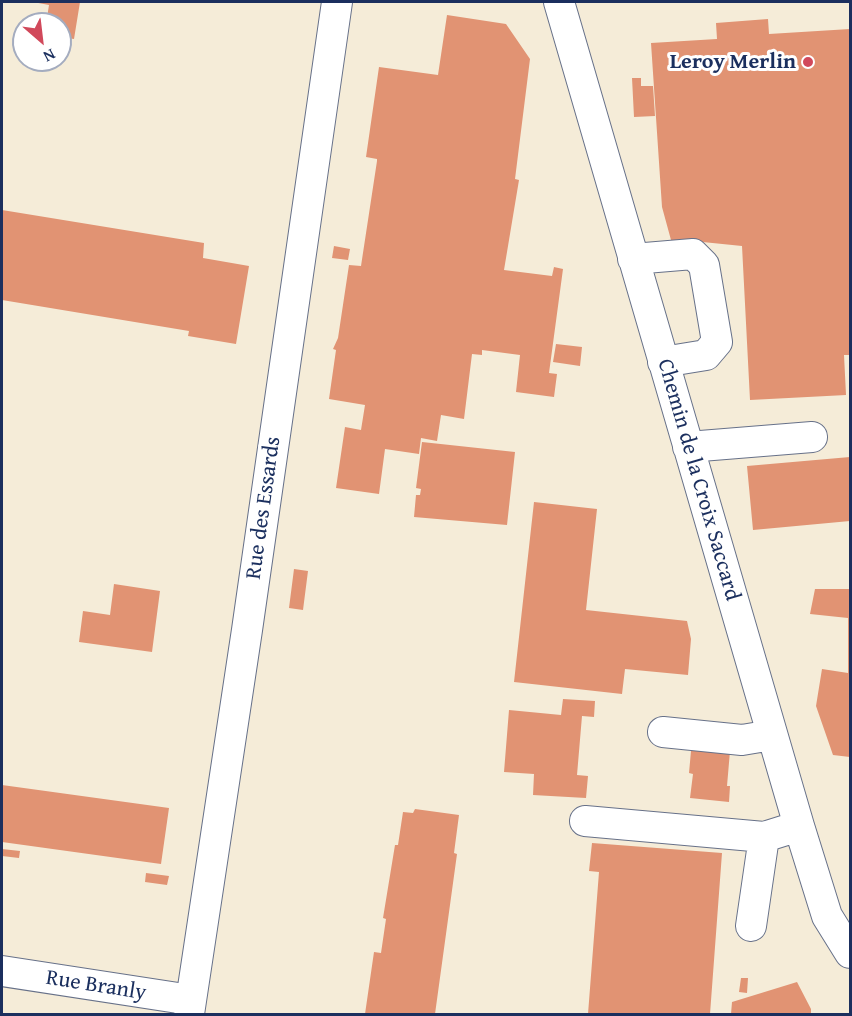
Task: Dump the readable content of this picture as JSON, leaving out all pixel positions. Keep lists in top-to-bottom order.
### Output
{
  "streets": {
    "street": ["Chemin de la Croix Saccard", "Rue des Essards", "Rue Branly"]
  },
  "crossings": [
    ["Rue des Essards", "Rue Branly"]
  ],
  "places": ["Leroy Merlin"],
  "north": "bottom right"
}
